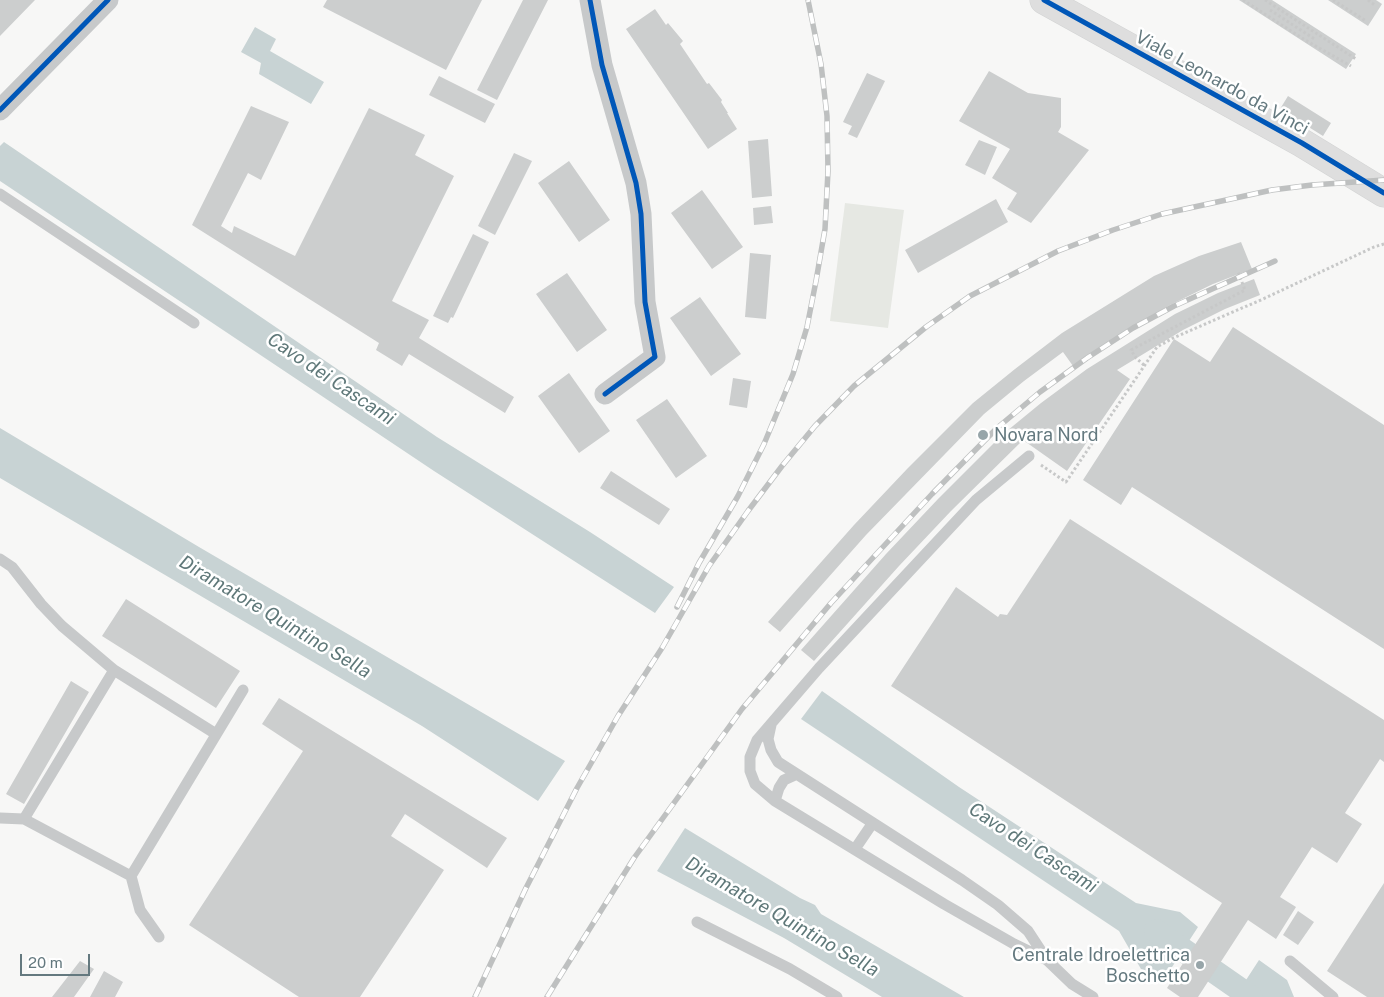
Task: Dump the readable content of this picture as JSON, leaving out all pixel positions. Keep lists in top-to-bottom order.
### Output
{
  "streets": {
    "street": ["Viale Leonardo da Vinci"]
  },
  "water": ["Cavo dei Cascami", "Diramatore Quintino Sella"],
  "places": ["Novara Nord", "Centrale Idroelettrica Boschetto"],
  "scale_bar": "20 m"
}
